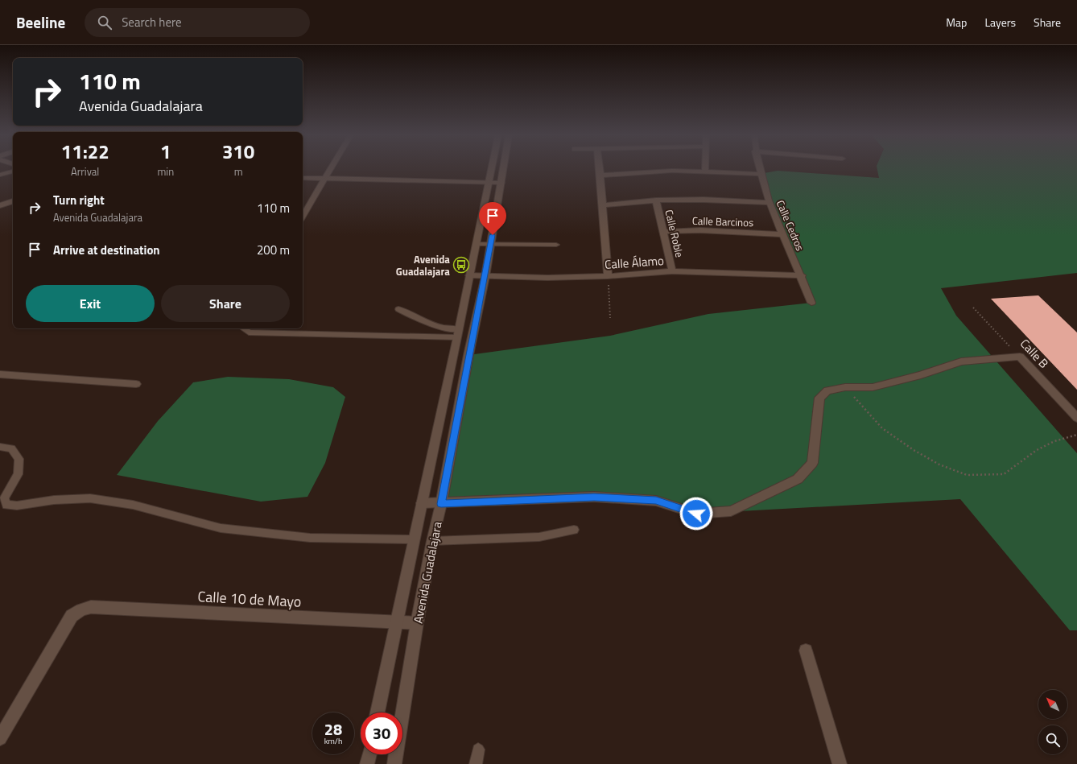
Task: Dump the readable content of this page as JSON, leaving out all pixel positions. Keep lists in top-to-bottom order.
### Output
{
  "streets": {
    "street": [
      "Calle Barcinos",
      "Calle Cedros",
      "Calle Roble",
      "Calle Álamo",
      "Calle B",
      "Avenida Guadalajara",
      "Calle 10 de Mayo"
    ]
  },
  "crossings": [
    ["Calle Barcinos", "Calle Cedros"],
    ["Calle Barcinos", "Calle Roble"],
    ["Calle Cedros", "Calle Álamo"],
    ["Calle Roble", "Calle Álamo"],
    ["Calle Álamo", "Avenida Guadalajara"],
    ["Avenida Guadalajara", "Calle 10 de Mayo"]
  ],
  "places": {
    "bus stop": ["Avenida Guadalajara"]
  },
  "north": "top left",
  "page": {
    "header": "Beeline",
    "search": "Search here",
    "nav": ["Map", "Layers", "Share"],
    "turn": ["110 m", "Avenida Guadalajara"],
    "eta": [
      "11:22",
      "Arrival",
      "1",
      "min",
      "310",
      "m"
    ],
    "list": [
      {
        "name": "Turn right",
        "note": "Avenida Guadalajara",
        "value": "110 m"
      },
      {
        "name": "Arrive at destination",
        "value": "200 m"
      }
    ],
    "buttons": ["Exit", "Share"],
    "speed": "28 km/h",
    "limit": "30"
  }
}
